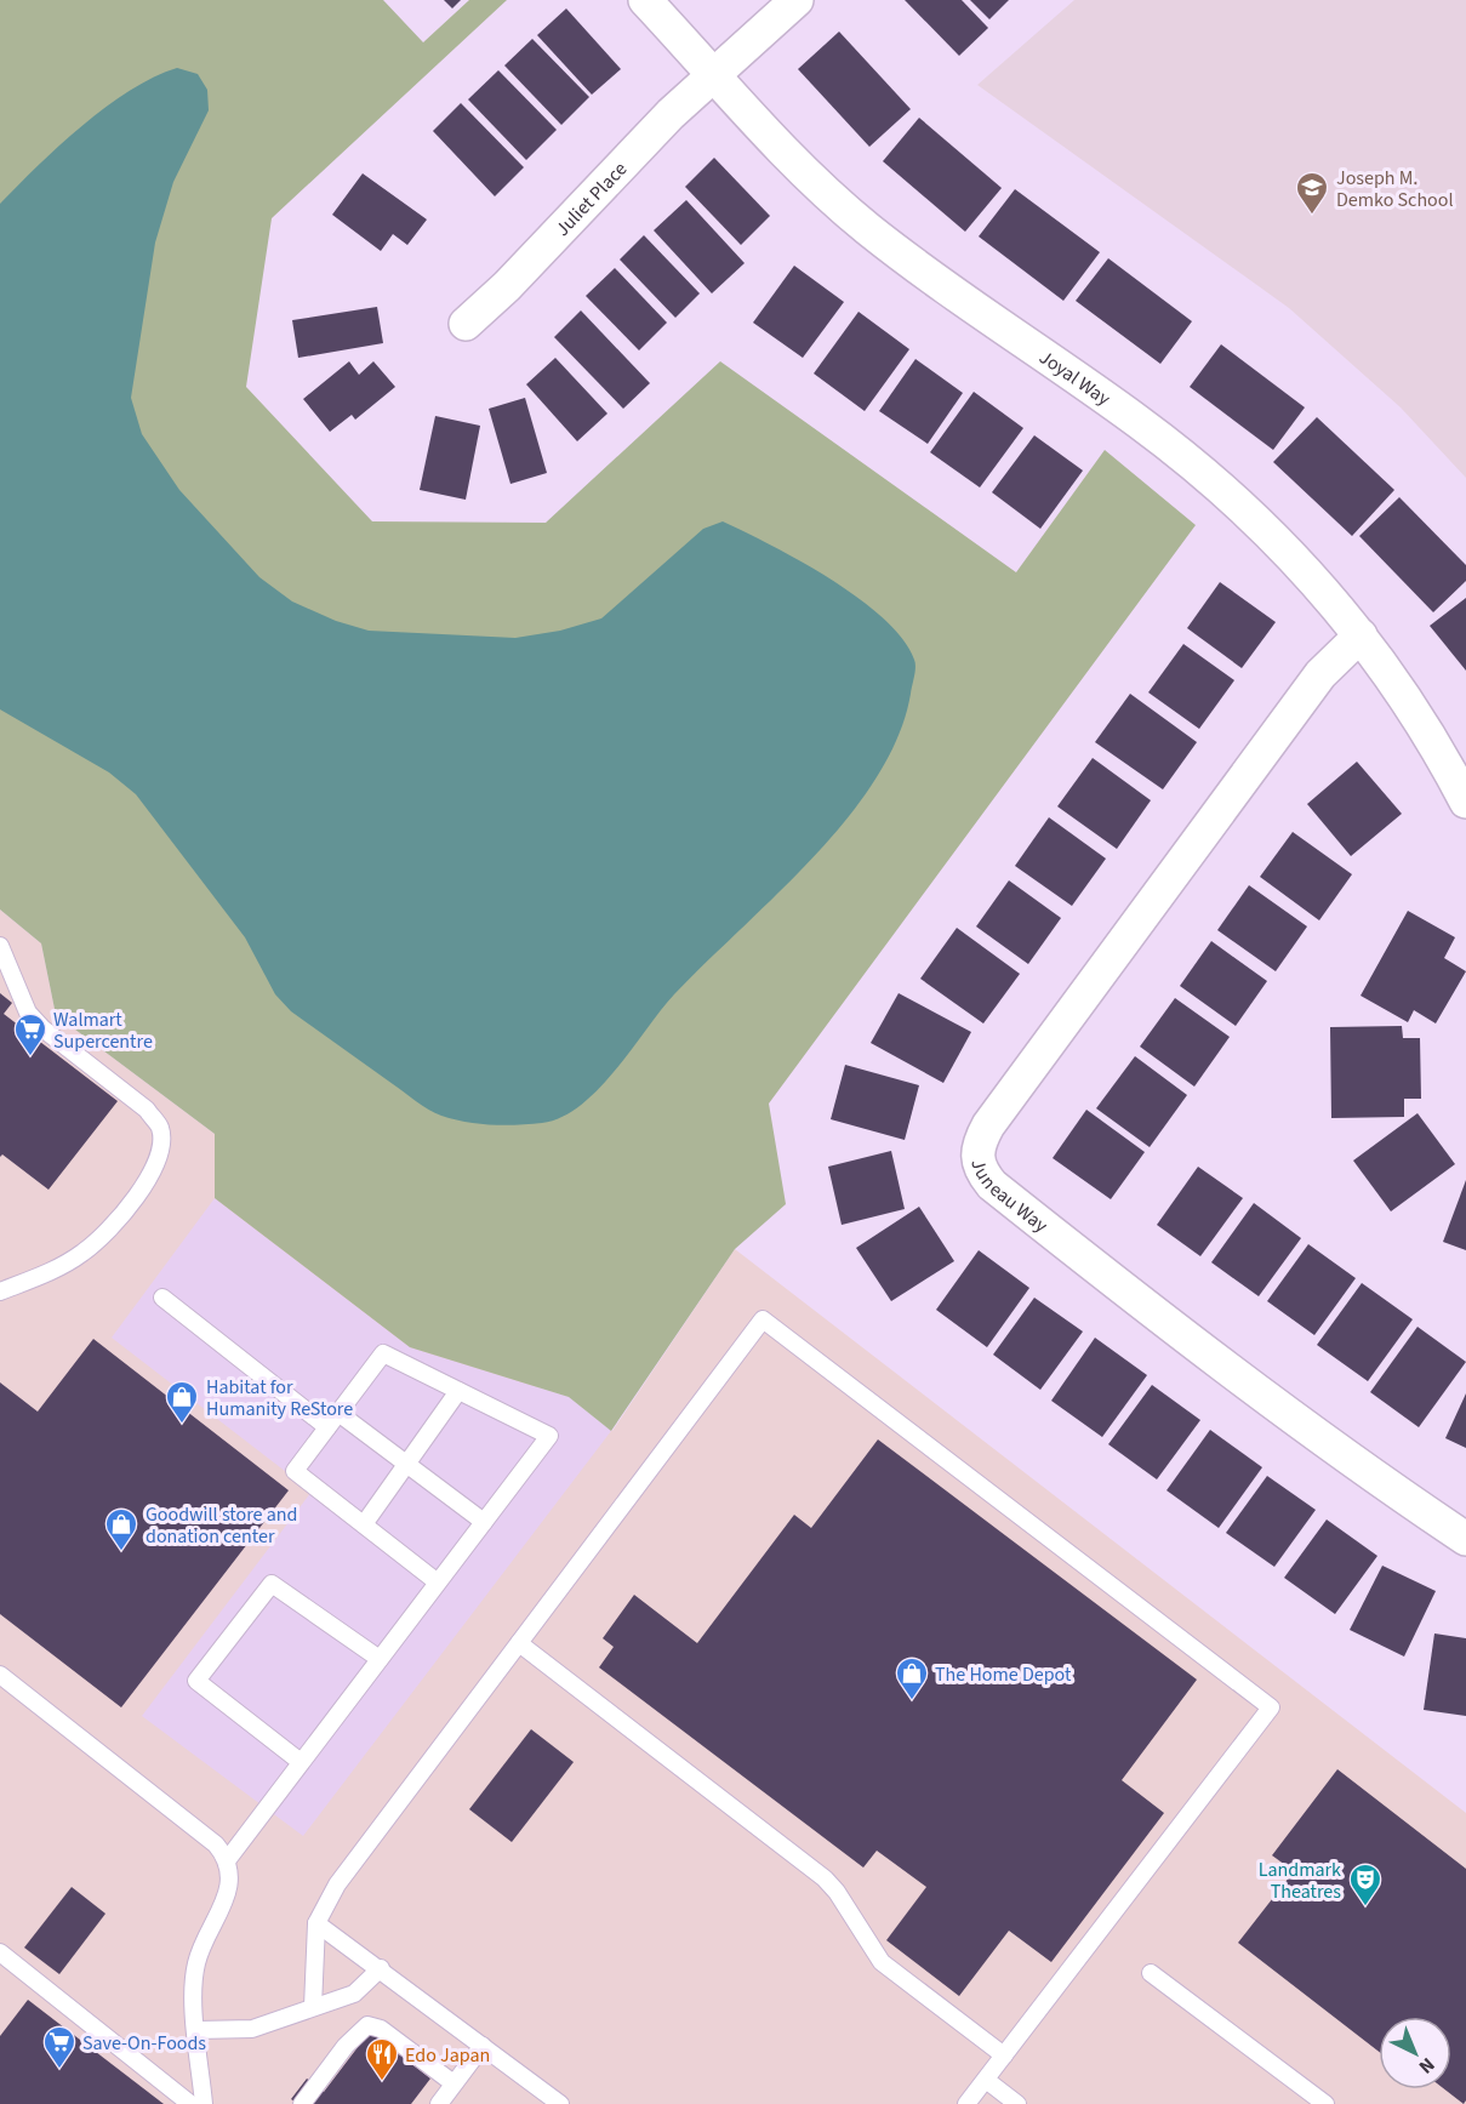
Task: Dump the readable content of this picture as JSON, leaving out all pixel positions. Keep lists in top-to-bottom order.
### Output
{
  "streets": {
    "street": ["Juliet Place", "Joyal Way", "Juneau Way"]
  },
  "crossings": [
    ["Juliet Place", "Joyal Way"],
    ["Joyal Way", "Juneau Way"]
  ],
  "places": {
    "school or university": ["Joseph M. Demko School"],
    "supermarket": ["Walmart Supercentre", "Save-On-Foods"],
    "shop": ["Habitat for Humanity ReStore", "Goodwill store and donation center", "The Home Depot"],
    "theatre": ["Landmark Theatres"],
    "restaurant": ["Edo Japan"]
  },
  "north": "bottom right"
}
